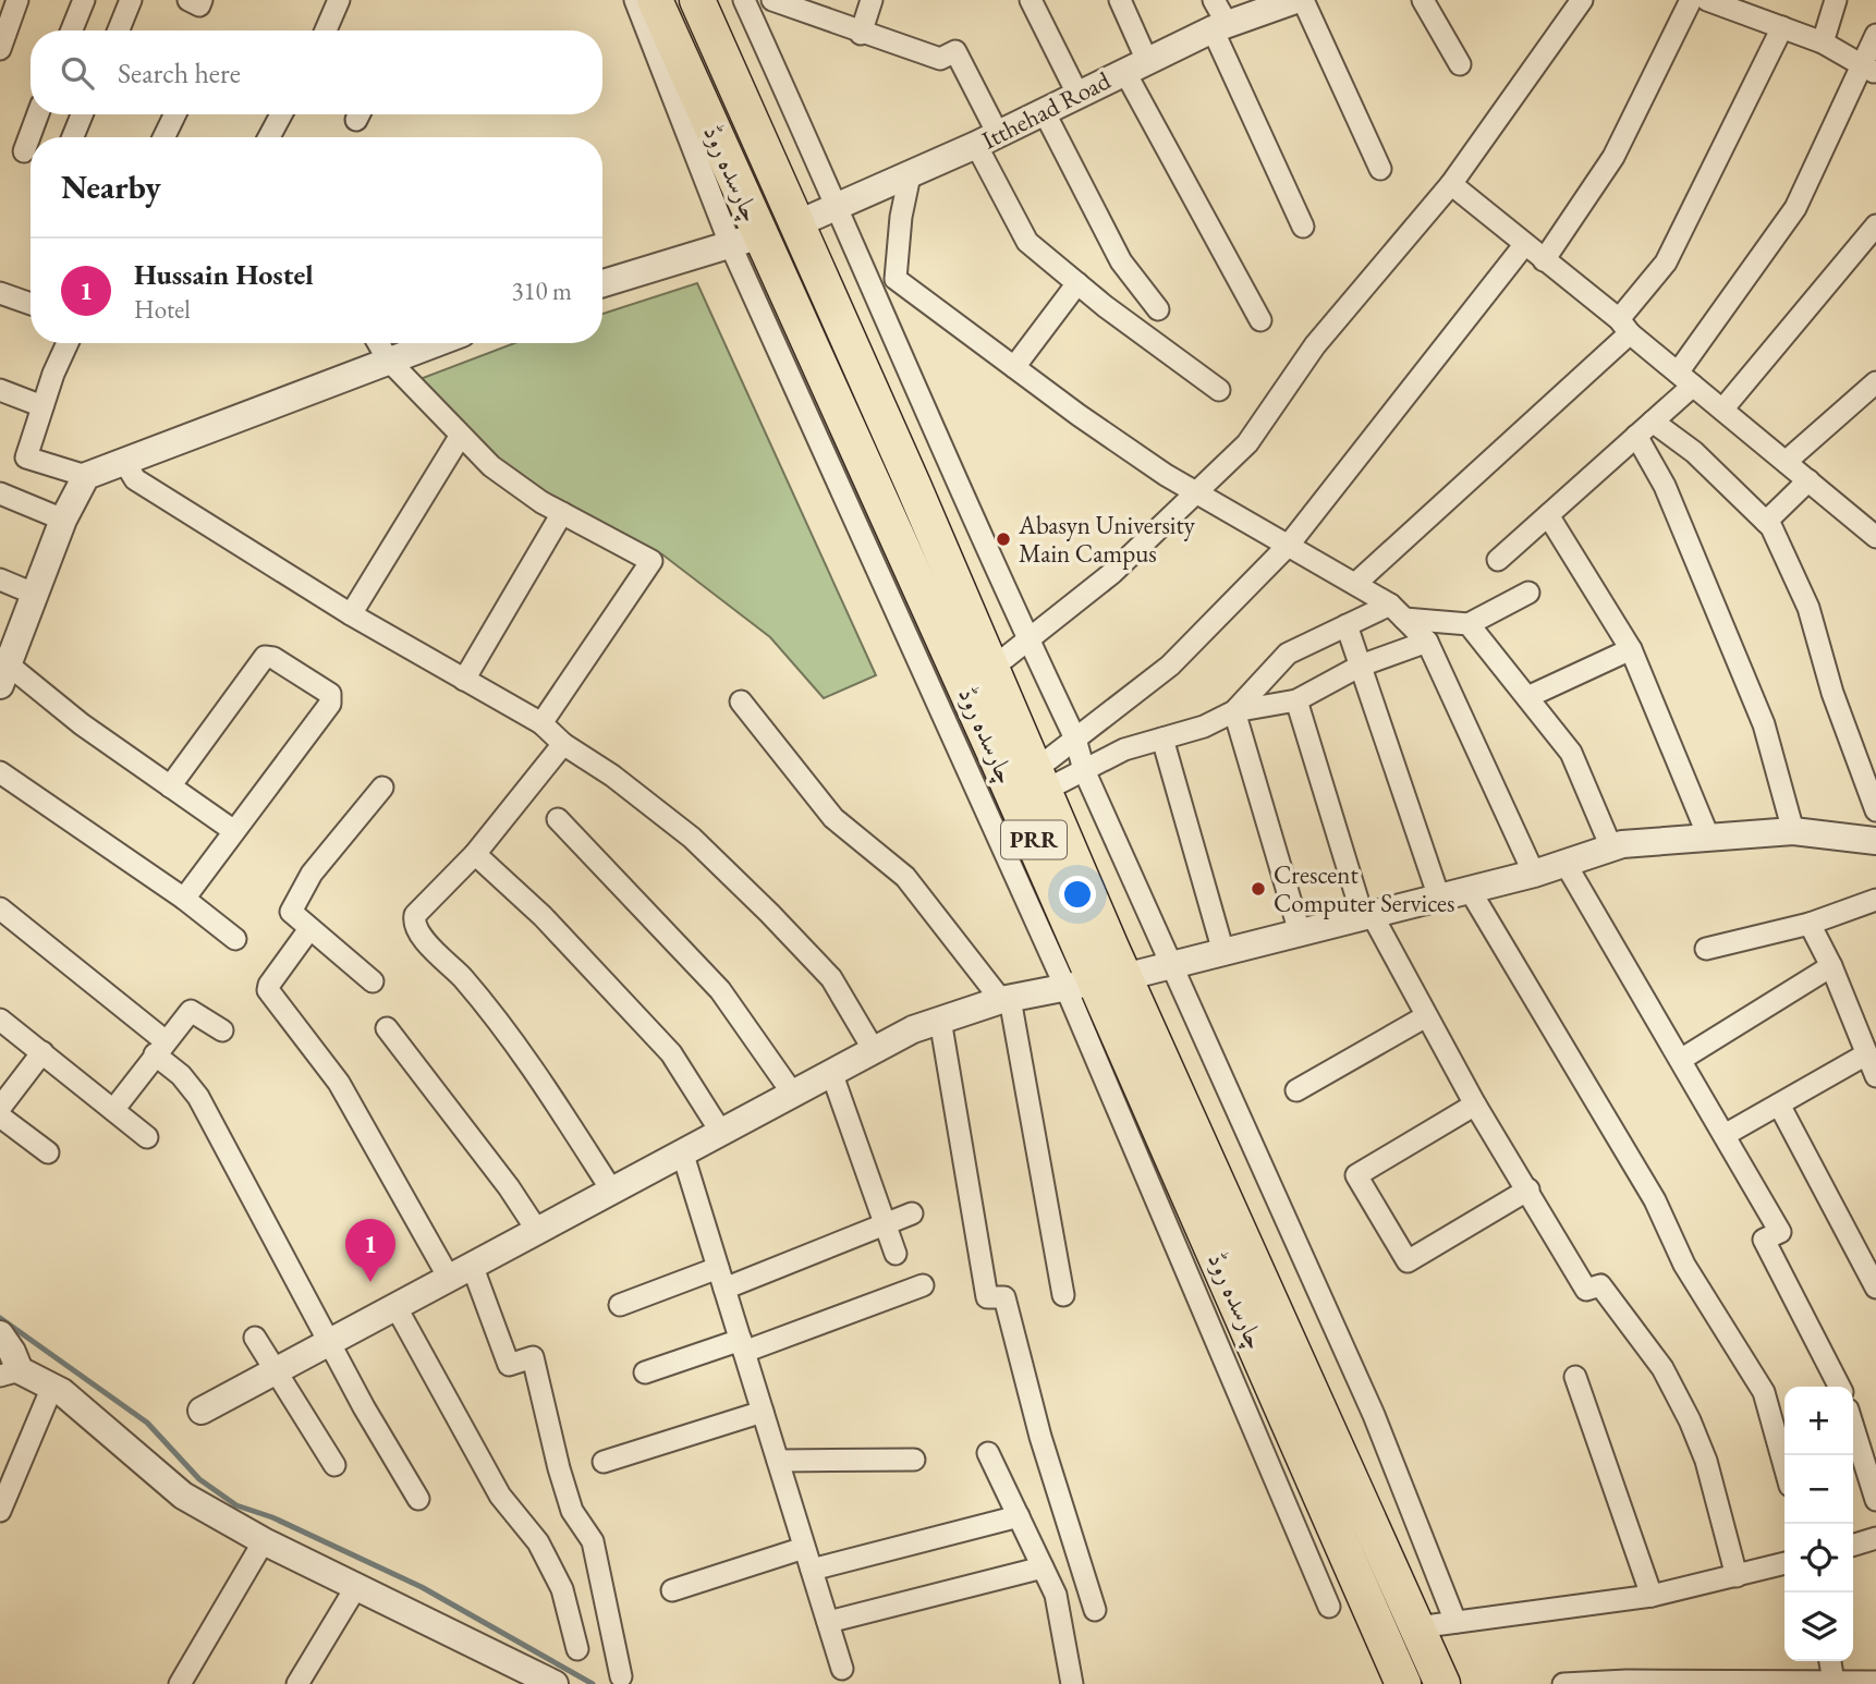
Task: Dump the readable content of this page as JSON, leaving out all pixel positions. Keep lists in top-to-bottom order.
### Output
{
  "streets": {
    "highway": ["چارسدہ روڈ", "PRR"],
    "street": ["Itthehad Road"]
  },
  "crossings": [
    ["Itthehad Road", "چارسدہ روڈ"]
  ],
  "places": ["Abasyn University Main Campus", "Crescent Computer Services"],
  "page": {
    "search": "Search here",
    "heading": "Nearby",
    "list": [
      {
        "mark": "1",
        "name": "Hussain Hostel",
        "note": "Hotel",
        "value": "310 m"
      }
    ],
    "pins": "1",
    "map_buttons": ["+", "−"]
  }
}
